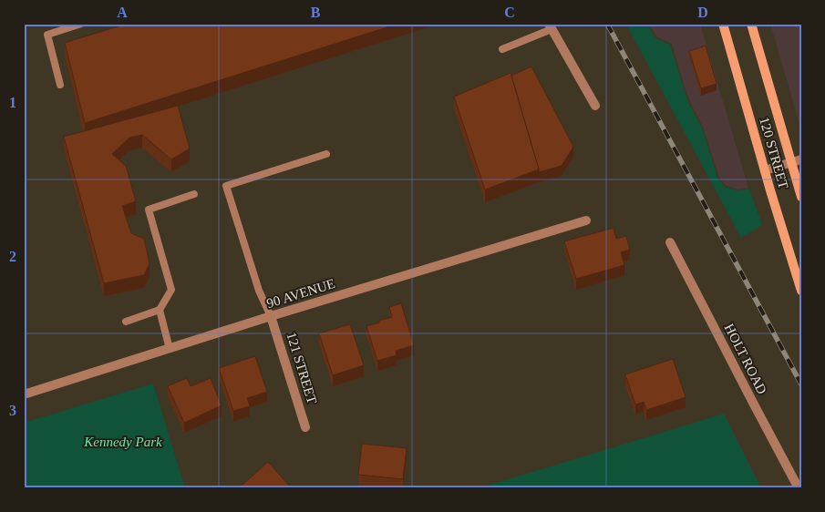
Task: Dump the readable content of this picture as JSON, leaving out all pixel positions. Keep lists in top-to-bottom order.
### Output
{
  "streets": {
    "main road": ["120 STREET"],
    "street": ["90 AVENUE", "HOLT ROAD", "121 STREET"]
  },
  "crossings": [
    ["90 AVENUE", "121 STREET"]
  ],
  "parks": ["Kennedy Park"],
  "grid": {
    "columns": [
      "A",
      "B",
      "C",
      "D"
    ],
    "rows": ["1", "2", "3"]
  }
}
